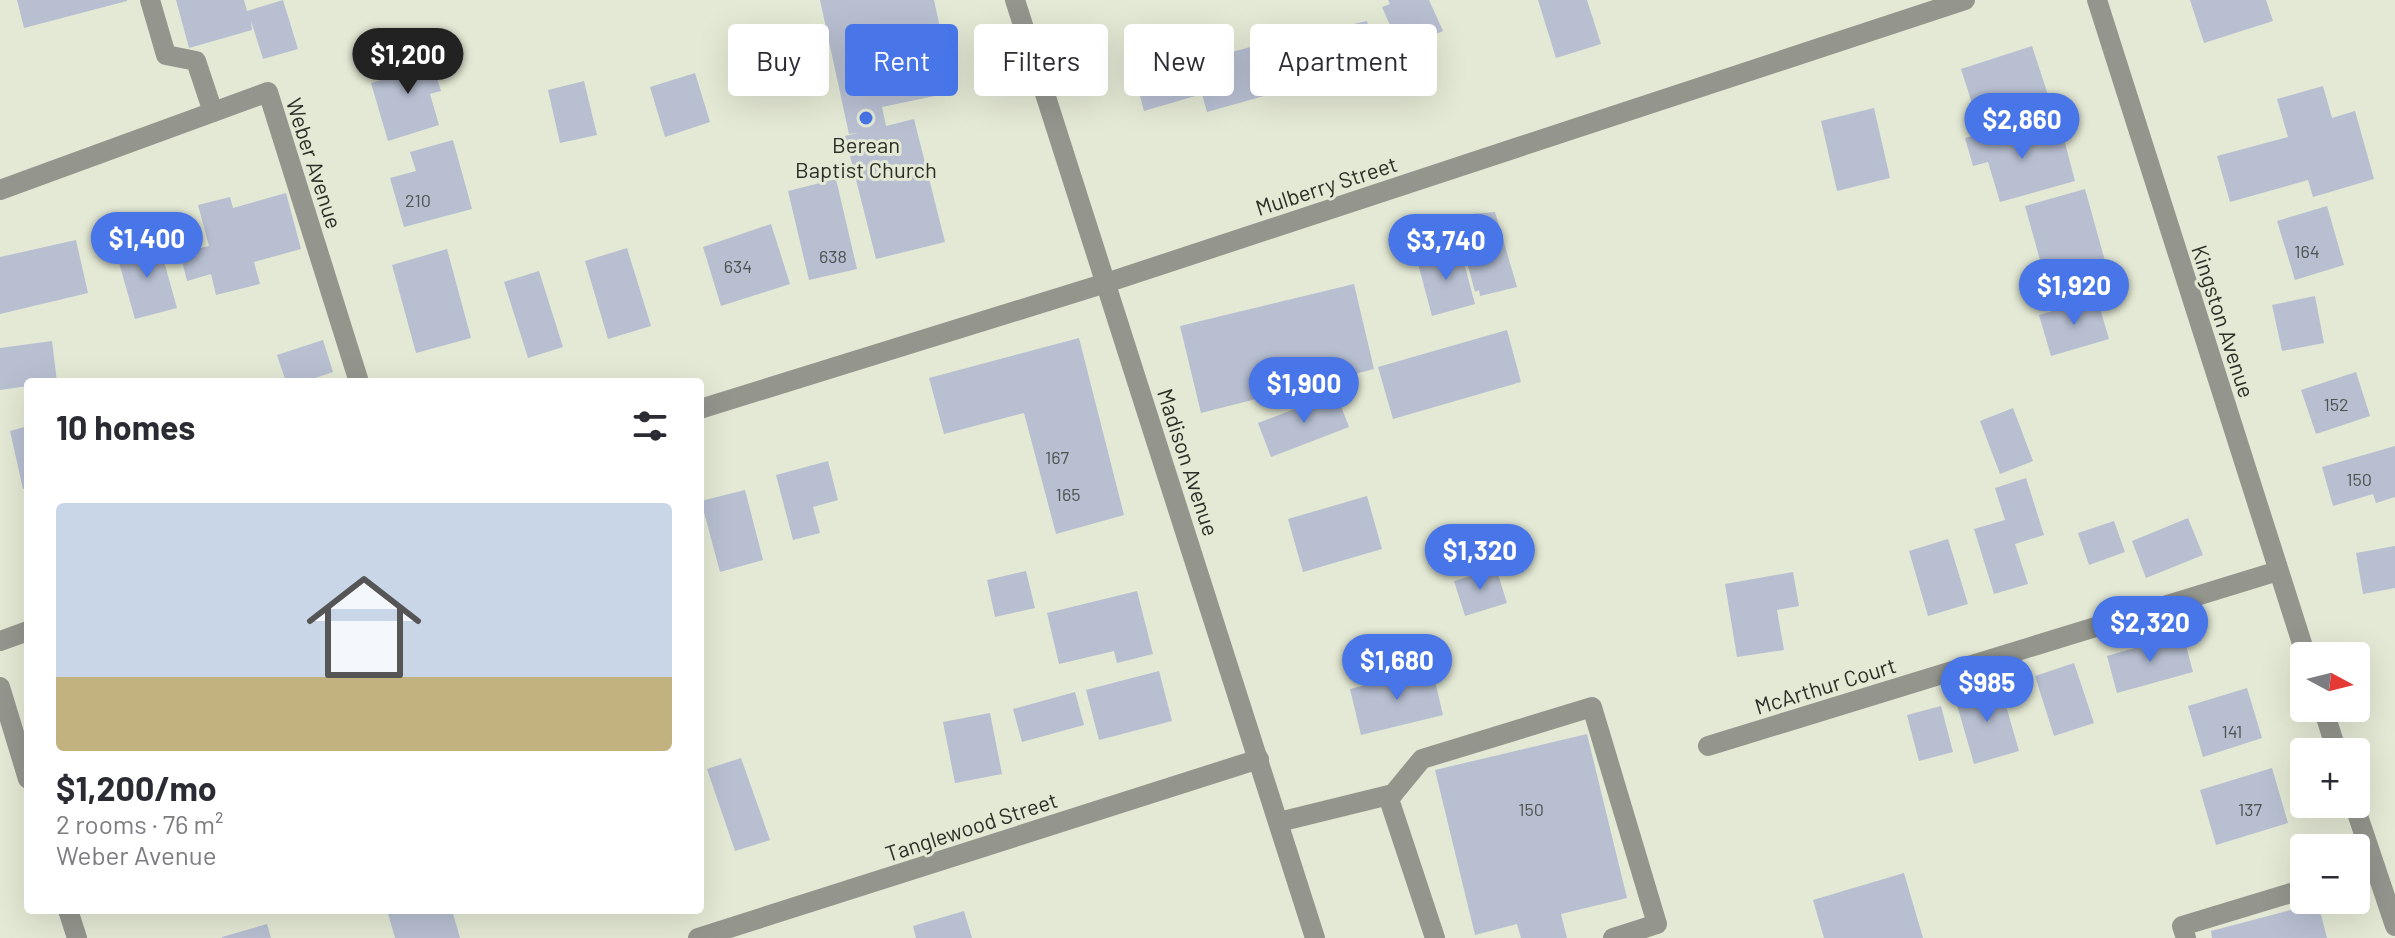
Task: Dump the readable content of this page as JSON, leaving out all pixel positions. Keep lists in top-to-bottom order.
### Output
{
  "streets": {
    "street": [
      "Weber Avenue",
      "Mulberry Street",
      "Kingston Avenue",
      "Madison Avenue",
      "McArthur Court",
      "Tanglewood Street"
    ]
  },
  "crossings": [
    ["Mulberry Street", "Madison Avenue"],
    ["Kingston Avenue", "McArthur Court"],
    ["Madison Avenue", "Tanglewood Street"]
  ],
  "places": ["Berean Baptist Church"],
  "house_numbers": [
    "210",
    "164",
    "638",
    "634",
    "152",
    "167",
    "150",
    "165",
    "141",
    "150",
    "137"
  ],
  "north": "right",
  "page": {
    "chip": [
      "Buy",
      "Rent",
      "Filters",
      "New",
      "Apartment"
    ],
    "price": [
      "$1,200",
      "$2,860",
      "$1,400",
      "$3,740",
      "$1,920",
      "$1,900",
      "$1,320",
      "$2,320",
      "$1,680",
      "$985"
    ],
    "heading": "10 homes",
    "list": [
      {
        "name": "$1,200/mo",
        "note": "2 rooms · 76 m² · Weber Avenue"
      }
    ],
    "map_buttons": ["+", "−"]
  }
}
